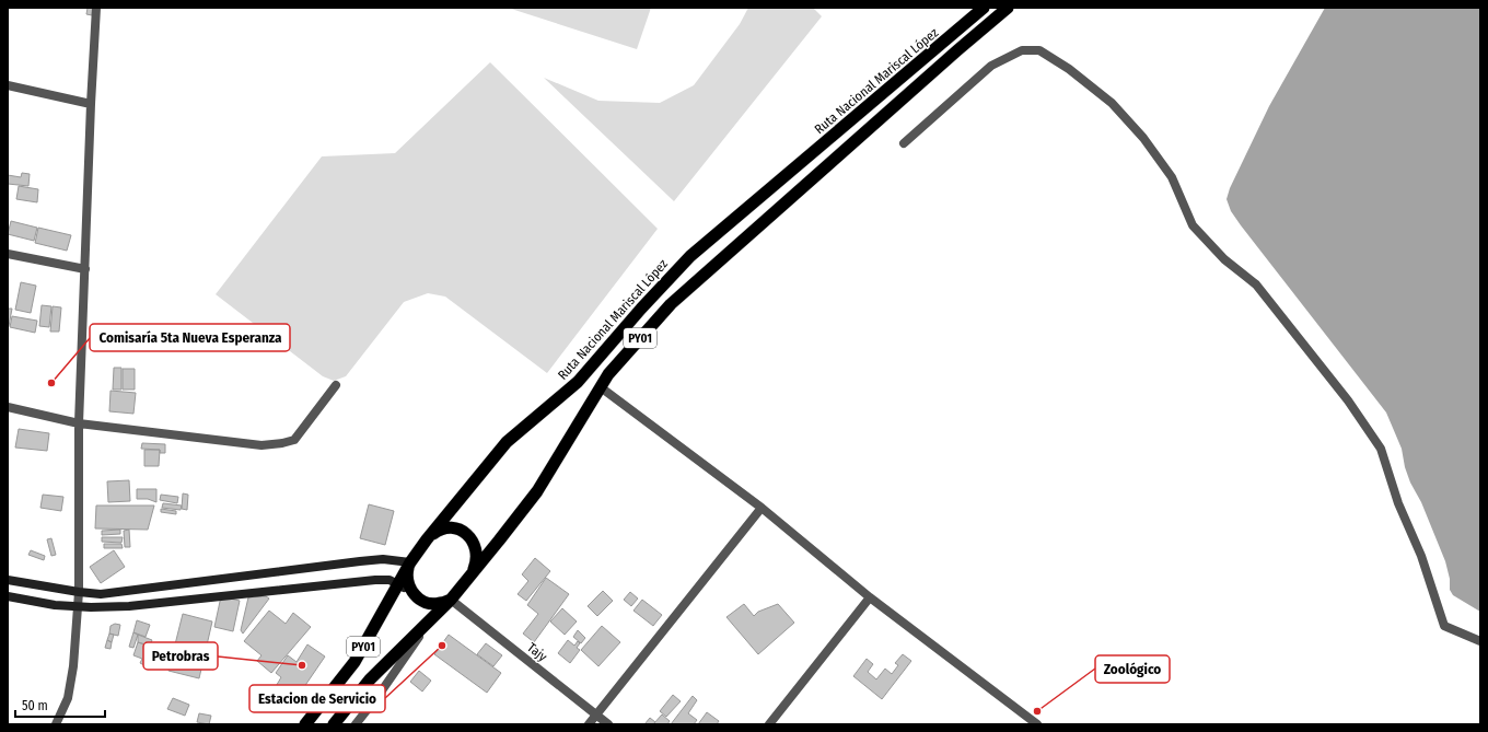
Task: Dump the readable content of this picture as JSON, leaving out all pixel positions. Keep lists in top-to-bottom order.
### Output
{
  "streets": {
    "highway": ["Ruta Nacional Mariscal López", "PY01"],
    "street": ["Tajy"]
  },
  "crossings": [
    ["Ruta Nacional Mariscal López", "PY01"],
    ["Ruta Nacional Mariscal López", "Tajy"],
    ["PY01", "Tajy"]
  ],
  "places": [
    "Comisaría 5ta Nueva Esperanza",
    "Estacion de Servicio",
    "Petrobras",
    "Zoológico"
  ],
  "scale_bar": "50 m"
}
